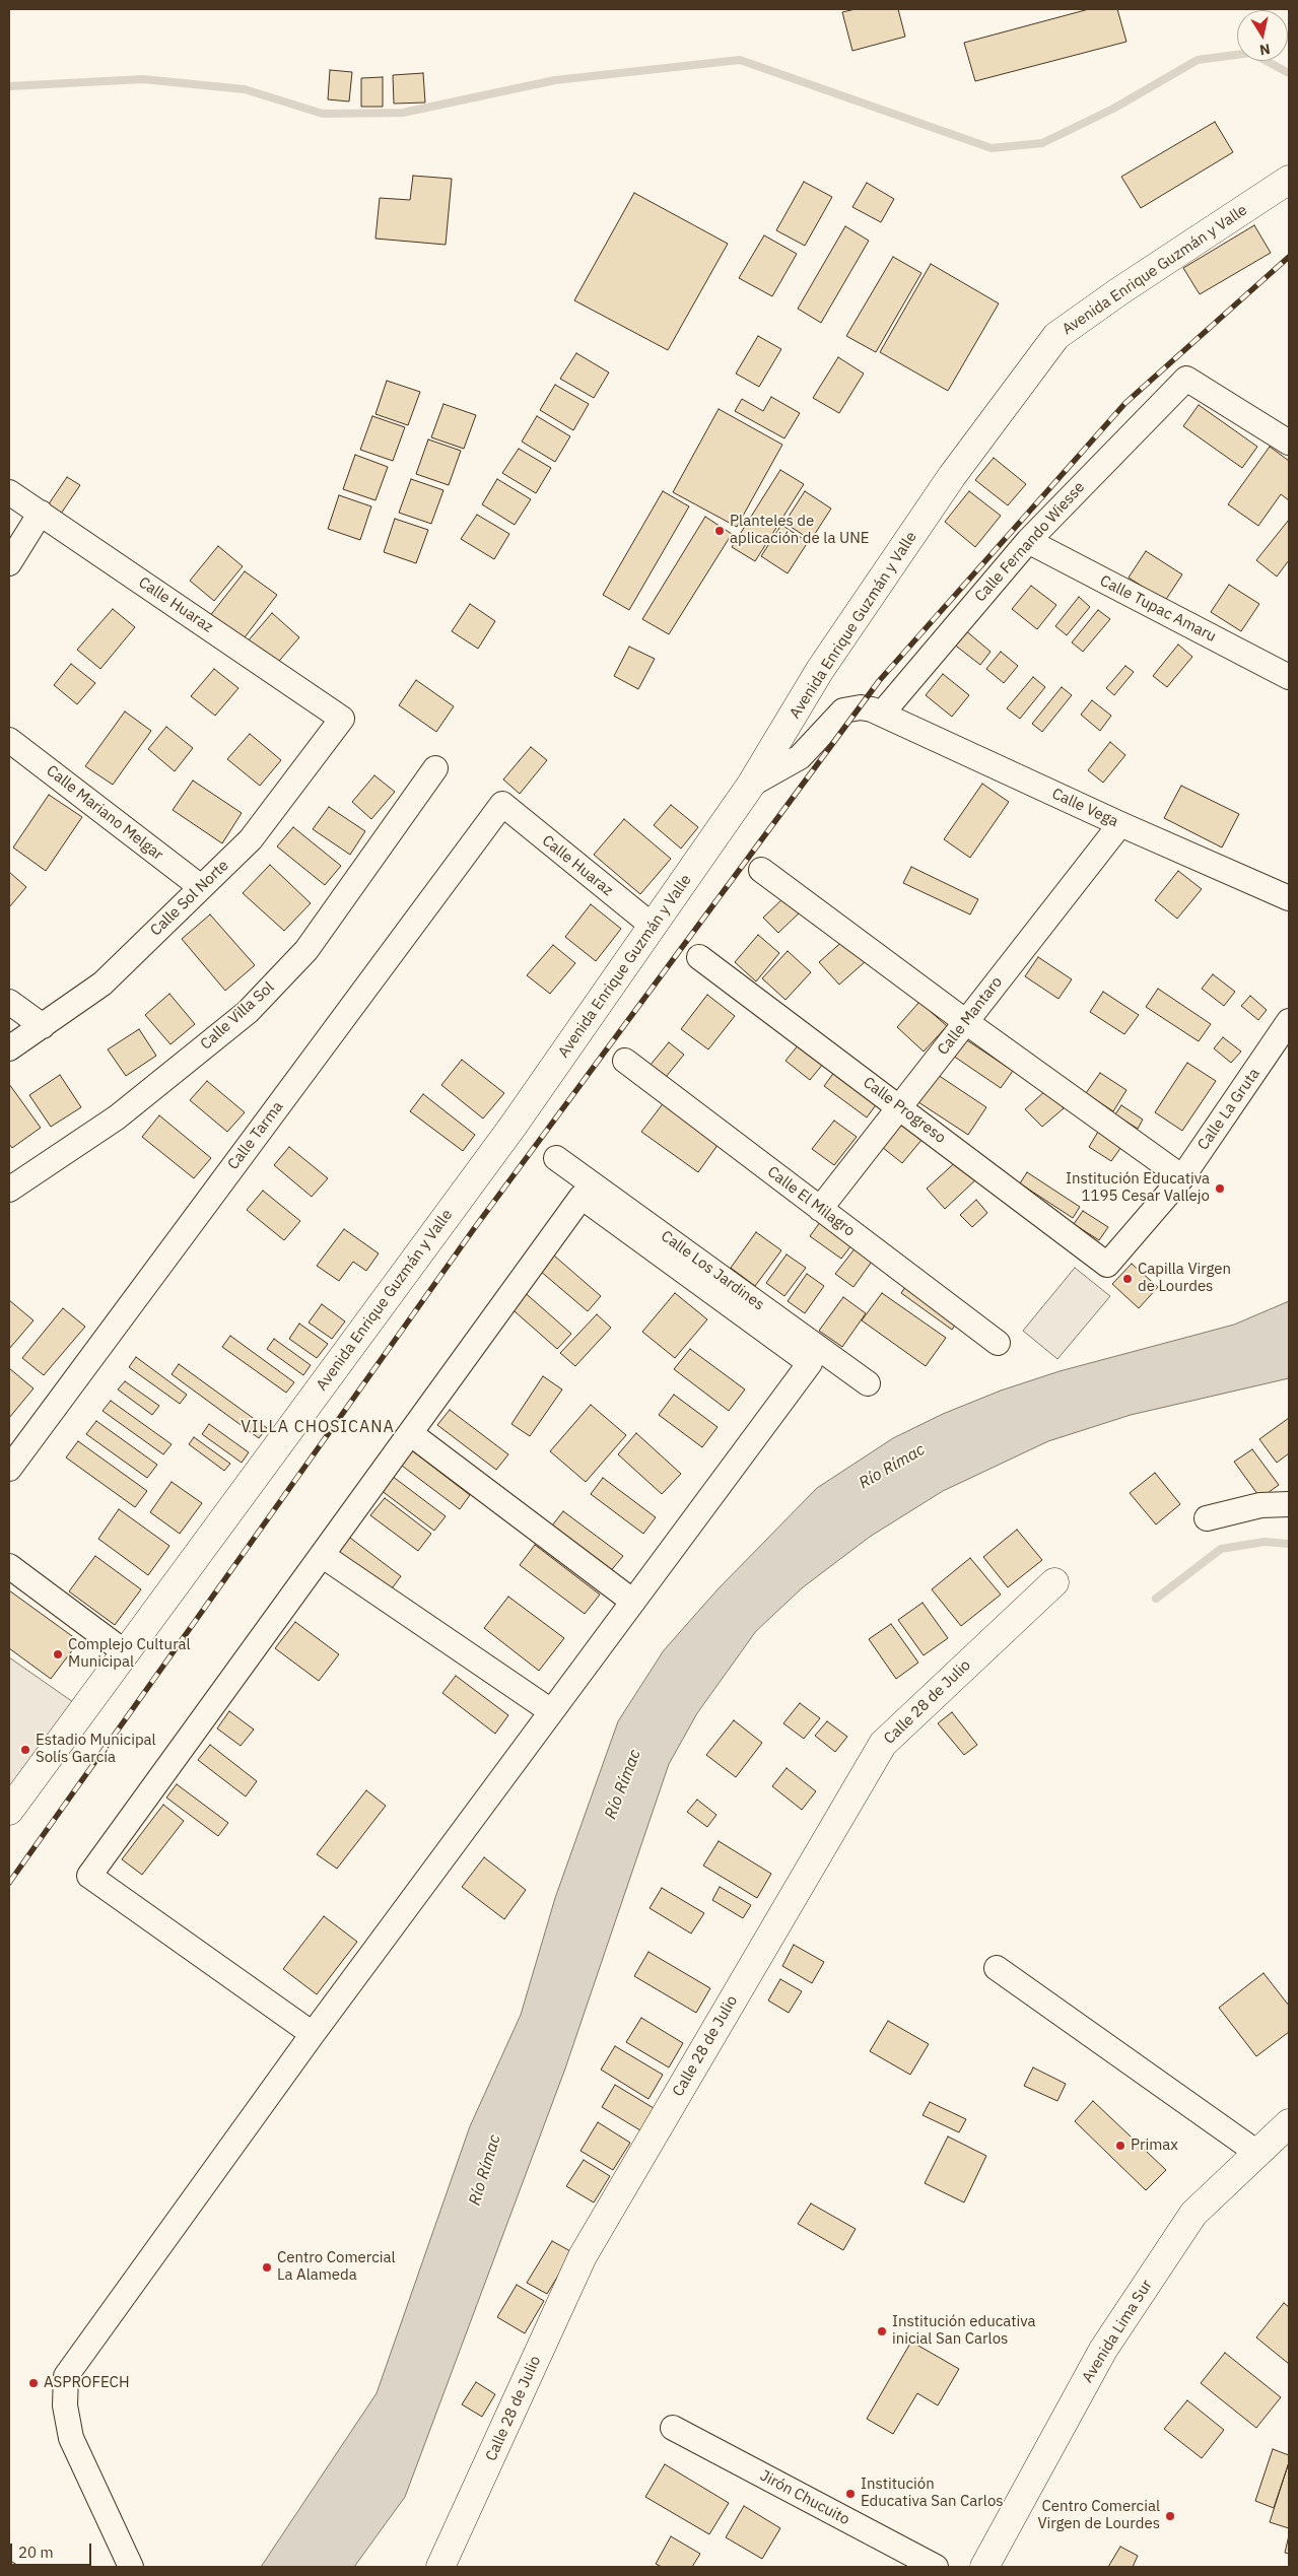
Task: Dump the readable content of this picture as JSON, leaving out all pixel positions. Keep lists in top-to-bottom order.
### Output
{
  "streets": {
    "main road": ["Avenida Enrique Guzmán y Valle", "Calle 28 de Julio", "Avenida Lima Sur"],
    "street": [
      "Calle Fernando Wiesse",
      "Calle Huaraz",
      "Calle Tupac Amaru",
      "Calle Vega",
      "Calle Mariano Melgar",
      "Calle Sol Norte",
      "Calle Villa Sol",
      "Calle Mantaro",
      "Calle La Gruta",
      "Calle Progreso",
      "Calle Tarma",
      "Calle El Milagro",
      "Calle Los Jardines",
      "Jirón Chucuito"
    ]
  },
  "crossings": [
    ["Avenida Enrique Guzmán y Valle", "Calle Huaraz"],
    ["Avenida Enrique Guzmán y Valle", "Calle Vega"],
    ["Calle Fernando Wiesse", "Calle Tupac Amaru"],
    ["Calle Fernando Wiesse", "Calle Vega"],
    ["Calle Huaraz", "Calle Sol Norte"],
    ["Calle Huaraz", "Calle Tarma"],
    ["Calle Vega", "Calle Mantaro"],
    ["Calle Mariano Melgar", "Calle Sol Norte"],
    ["Calle Mantaro", "Calle Progreso"],
    ["Calle Mantaro", "Calle El Milagro"],
    ["Calle La Gruta", "Calle Progreso"]
  ],
  "districts": ["VILLA CHOSICANA"],
  "water": ["Río Rímac"],
  "places": [
    "Planteles de aplicación de la UNE",
    "Institución Educativa 1195 Cesar Vallejo",
    "Capilla Virgen de Lourdes",
    "Complejo Cultural Municipal",
    "Estadio Municipal Solís García",
    "Primax",
    "Centro Comercial La Alameda",
    "Institución educativa inicial San Carlos",
    "ASPROFECH",
    "Institución Educativa San Carlos",
    "Centro Comercial Virgen de Lourdes"
  ],
  "scale_bar": "20 m",
  "north": "bottom"
}
